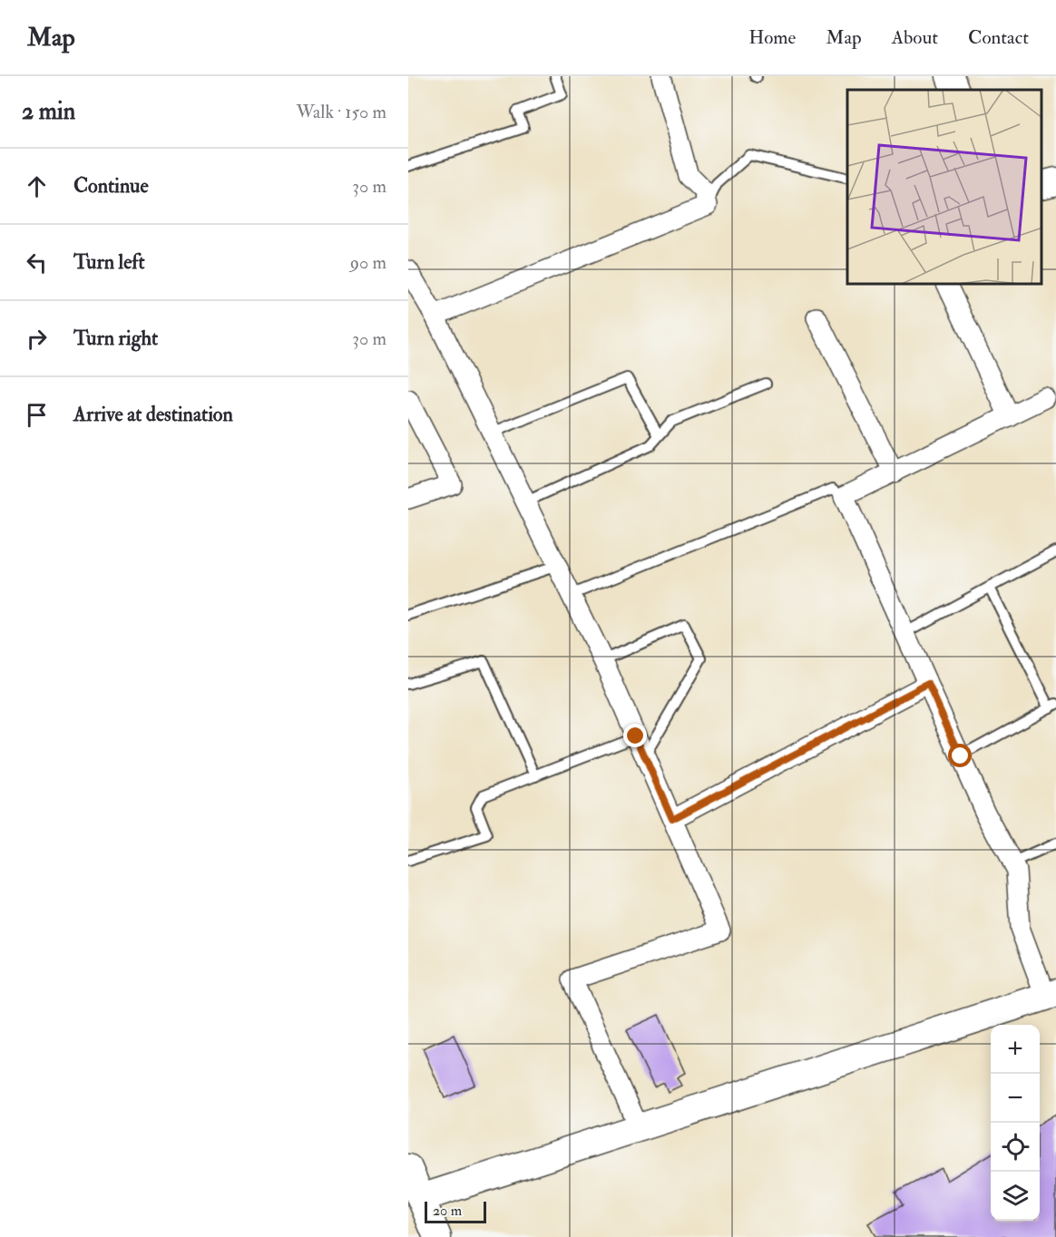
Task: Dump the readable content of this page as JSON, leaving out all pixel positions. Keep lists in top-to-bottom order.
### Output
{
  "scale_bar": "20 m",
  "page": {
    "header": "Map",
    "nav": [
      "Home",
      "Map",
      "About",
      "Contact"
    ],
    "heading": ["2 min", "Walk · 150 m"],
    "list": [
      ["Continue", "30 m"],
      ["Turn left", "90 m"],
      ["Turn right", "30 m"],
      "Arrive at destination"
    ],
    "map_buttons": ["+", "−"],
    "scale": "20 m"
  }
}
